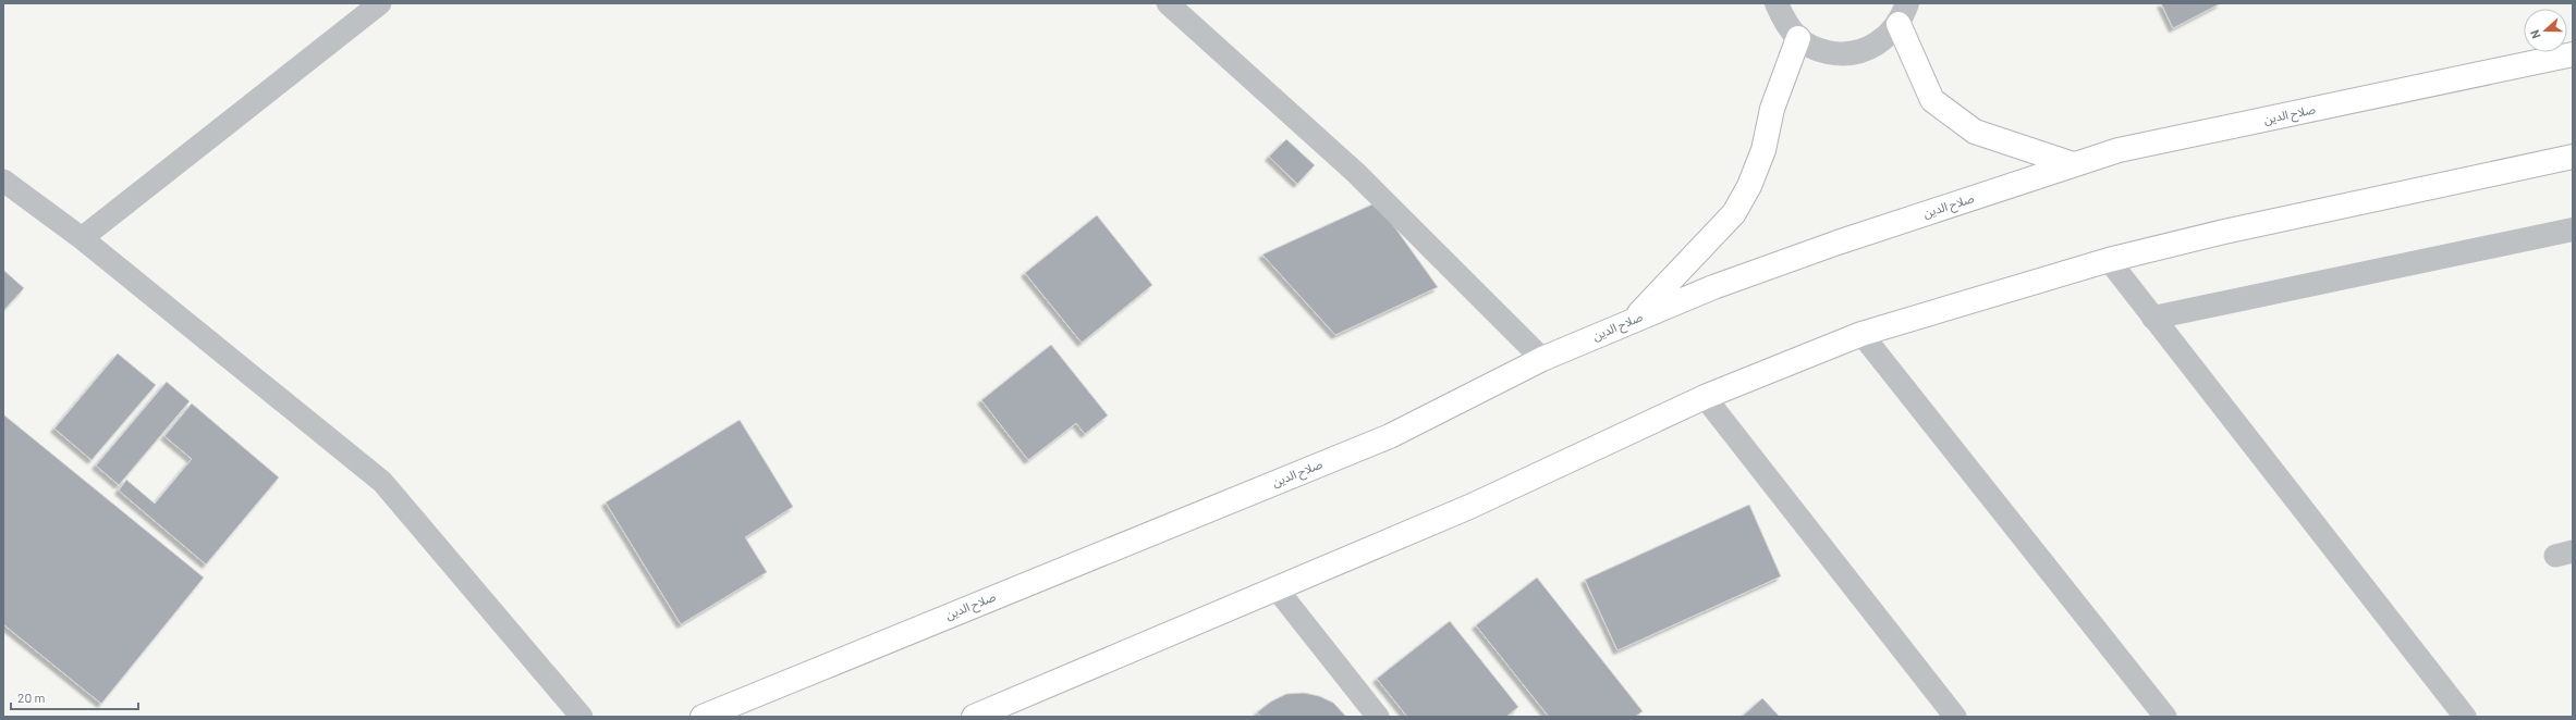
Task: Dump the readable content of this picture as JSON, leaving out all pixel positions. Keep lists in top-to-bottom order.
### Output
{
  "streets": {
    "highway": ["صلاح الدين"]
  },
  "scale_bar": "20 m",
  "north": "left"
}
